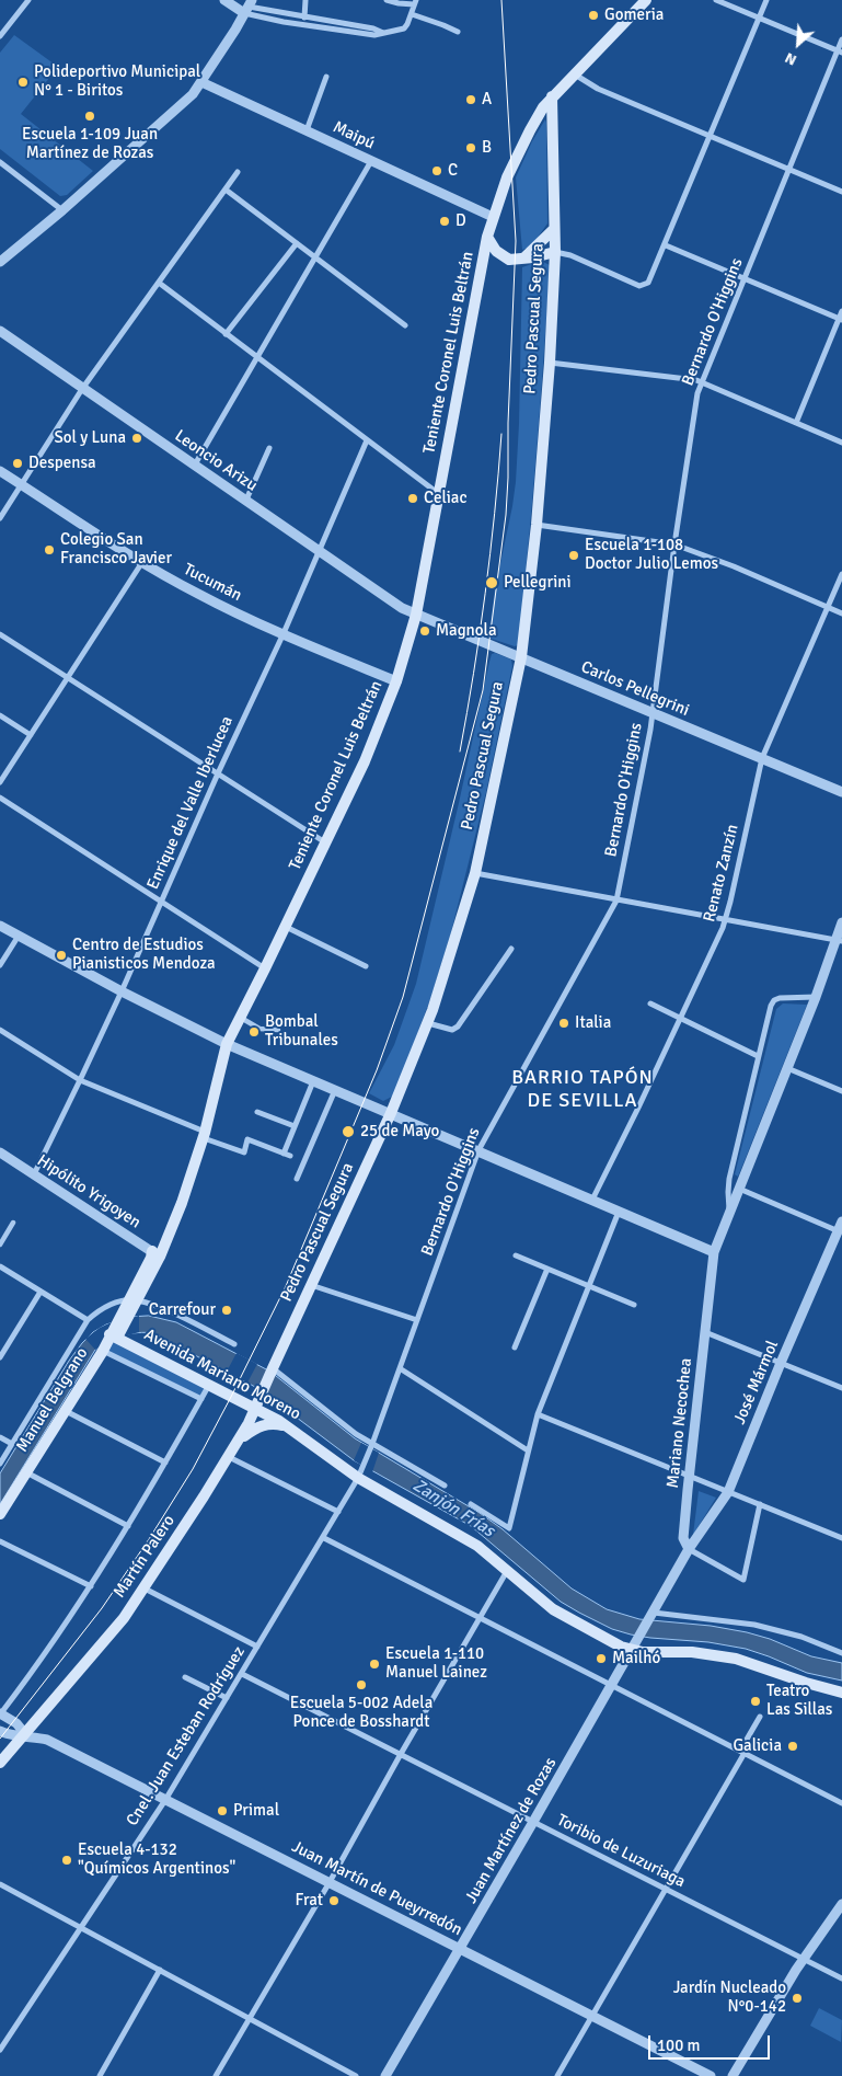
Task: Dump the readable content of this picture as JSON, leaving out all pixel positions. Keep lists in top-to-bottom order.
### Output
{
  "streets": {
    "main road": [
      "Pedro Pascual Segura",
      "Teniente Coronel Luis Beltrán",
      "Avenida Mariano Moreno",
      "Manuel Belgrano",
      "Martín Palero"
    ],
    "street": [
      "Maipú",
      "Bernardo O'Higgins",
      "Leoncio Arizu",
      "Tucumán",
      "Carlos Pellegrini",
      "Enrique del Valle Iberlucea",
      "Renato Zanzín",
      "Hipólito Yrigoyen",
      "José Mármol",
      "Mariano Necochea",
      "Cnel. Juan Esteban Rodríguez",
      "Juan Martínez de Rozas",
      "Toribio de Luzuriaga",
      "Juan Martín de Pueyrredón"
    ]
  },
  "crossings": [
    ["Maipú", "Teniente Coronel Luis Beltrán"],
    ["Pedro Pascual Segura", "Teniente Coronel Luis Beltrán"],
    ["Pedro Pascual Segura", "Carlos Pellegrini"],
    ["Pedro Pascual Segura", "Martín Palero"],
    ["Bernardo O'Higgins", "Carlos Pellegrini"],
    ["Bernardo O'Higgins", "Cnel. Juan Esteban Rodríguez"],
    ["Teniente Coronel Luis Beltrán", "Leoncio Arizu"],
    ["Teniente Coronel Luis Beltrán", "Tucumán"],
    ["Teniente Coronel Luis Beltrán", "Carlos Pellegrini"],
    ["Teniente Coronel Luis Beltrán", "Hipólito Yrigoyen"],
    ["Teniente Coronel Luis Beltrán", "Manuel Belgrano"],
    ["Leoncio Arizu", "Carlos Pellegrini"],
    ["Leoncio Arizu", "Enrique del Valle Iberlucea"],
    ["Tucumán", "Enrique del Valle Iberlucea"],
    ["Carlos Pellegrini", "Renato Zanzín"],
    ["Enrique del Valle Iberlucea", "Hipólito Yrigoyen"],
    ["Avenida Mariano Moreno", "Manuel Belgrano"],
    ["Avenida Mariano Moreno", "Martín Palero"],
    ["Avenida Mariano Moreno", "Cnel. Juan Esteban Rodríguez"],
    ["Avenida Mariano Moreno", "Juan Martínez de Rozas"],
    ["José Mármol", "Mariano Necochea"],
    ["Martín Palero", "Juan Martín de Pueyrredón"],
    ["Cnel. Juan Esteban Rodríguez", "Toribio de Luzuriaga"],
    ["Cnel. Juan Esteban Rodríguez", "Juan Martín de Pueyrredón"],
    ["Juan Martínez de Rozas", "Toribio de Luzuriaga"],
    ["Juan Martínez de Rozas", "Juan Martín de Pueyrredón"]
  ],
  "districts": ["BARRIO TAPÓN DE SEVILLA"],
  "water": ["Zanjón Frías"],
  "places": [
    "Gomeria",
    "Polideportivo Municipal N° 1 - Biritos",
    "A",
    "Escuela 1-109 Juan Martínez de Rozas",
    "B",
    "C",
    "D",
    "Sol y Luna",
    "Despensa",
    "Celiac",
    "Colegio San Francisco Javier",
    "Escuela 1-108 Doctor Julio Lemos",
    "Pellegrini",
    "Magnola",
    "Centro de Estudios Pianisticos Mendoza",
    "Italia",
    "Bombal Tribunales",
    "25 de Mayo",
    "Carrefour",
    "Mailhó",
    "Escuela 1-110 Manuel Lainez",
    "Escuela 5-002 Adela Ponce de Bosshardt",
    "Teatro Las Sillas",
    "Galicia",
    "Primal",
    "Escuela 4-132 \"Químicos Argentinos\"",
    "Frat",
    "Jardín Nucleado N°0-142"
  ],
  "scale_bar": "100 m",
  "north": "bottom left"
}
